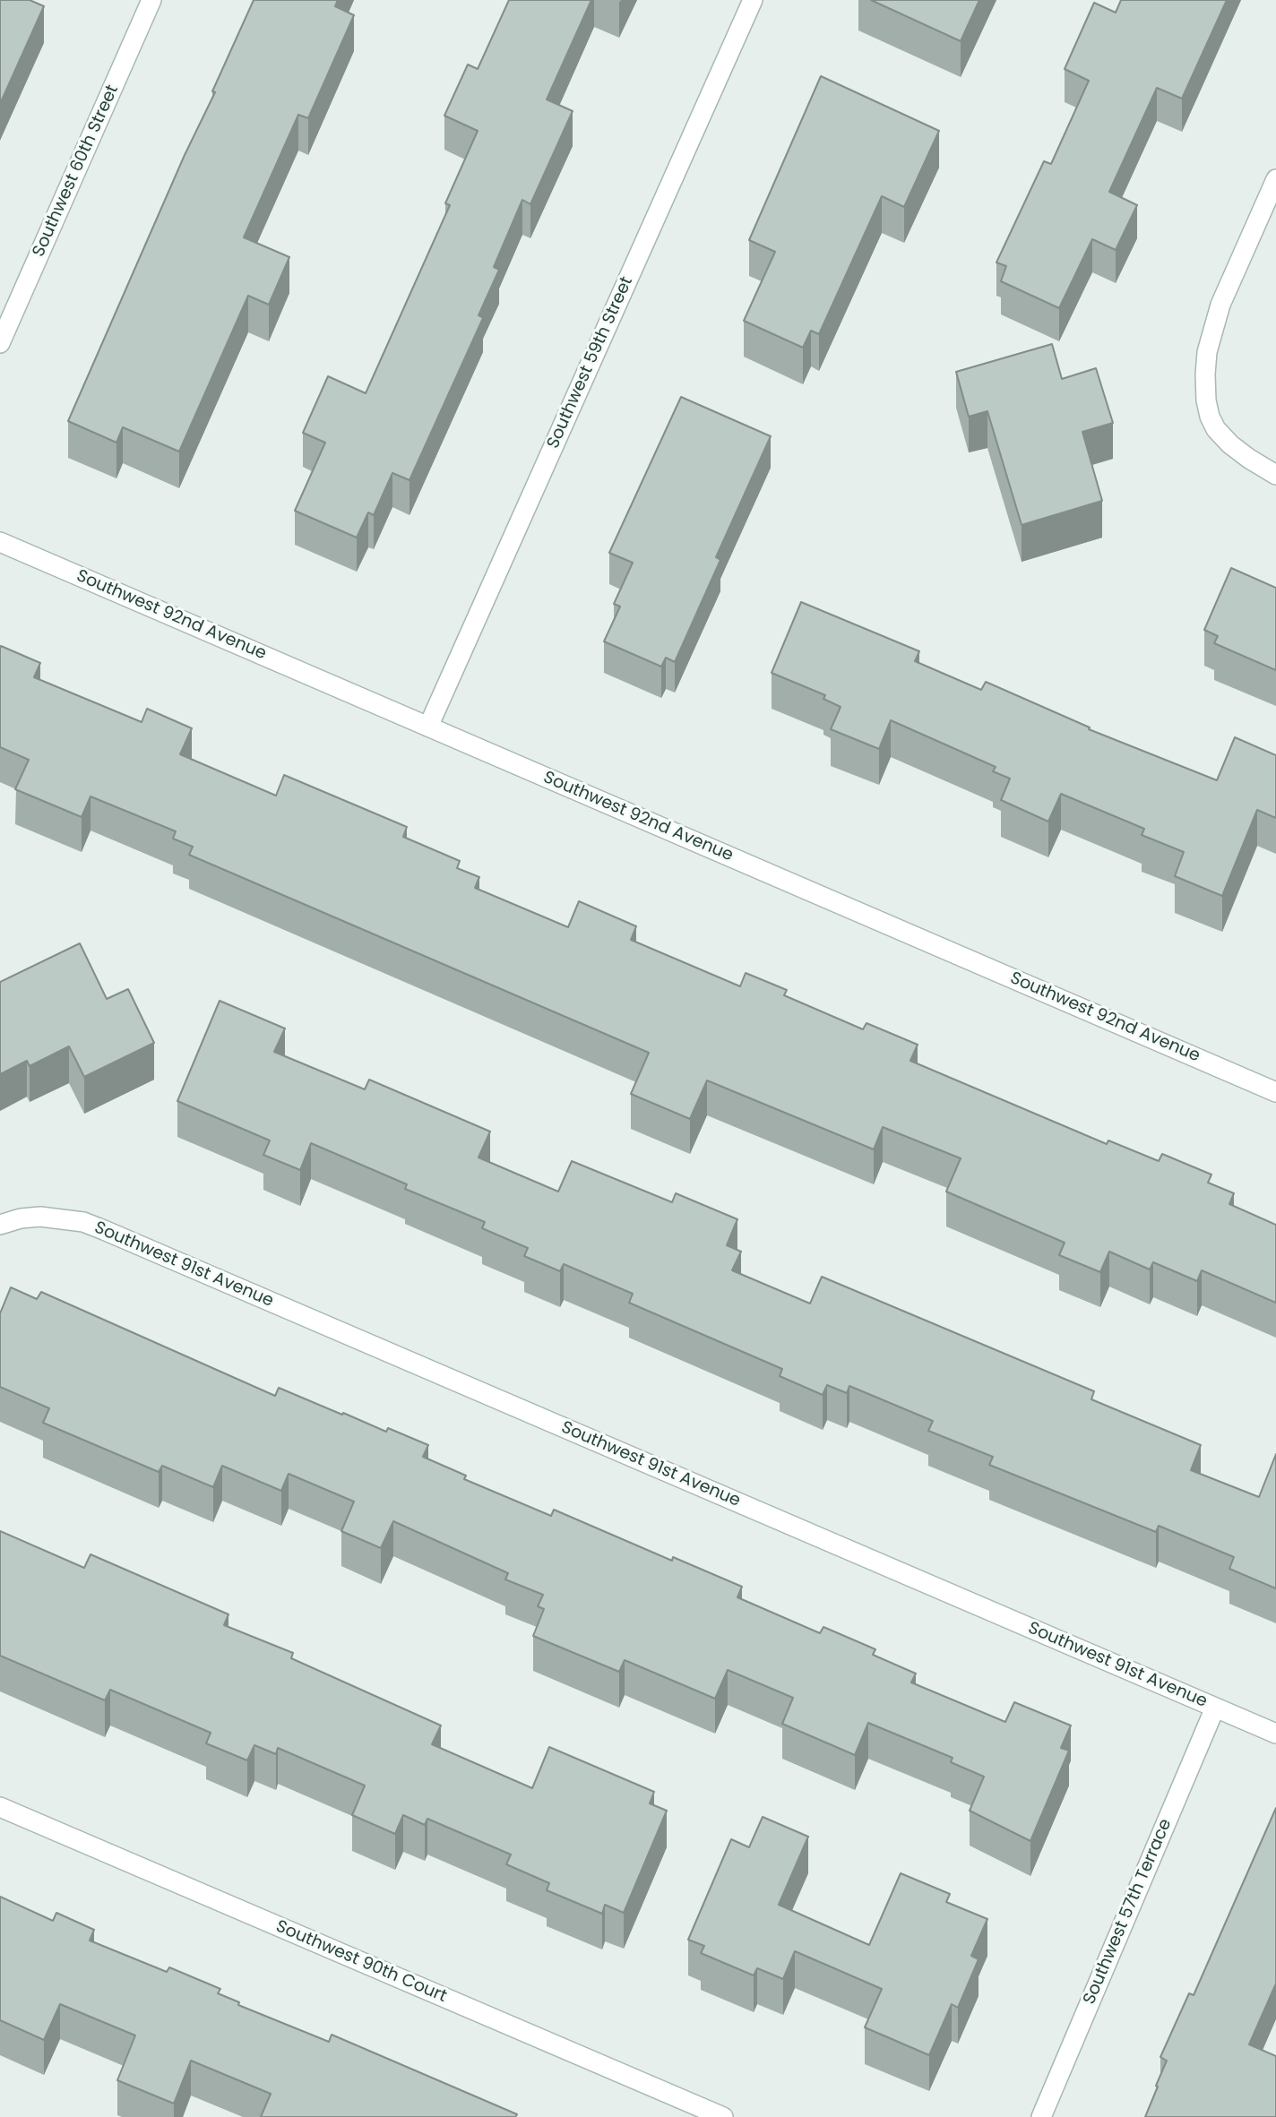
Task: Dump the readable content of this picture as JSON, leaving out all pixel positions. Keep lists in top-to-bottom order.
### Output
{
  "streets": {
    "street": [
      "Southwest 60th Street",
      "Southwest 59th Street",
      "Southwest 92nd Avenue",
      "Southwest 91st Avenue",
      "Southwest 57th Terrace",
      "Southwest 90th Court"
    ]
  },
  "crossings": [
    ["Southwest 59th Street", "Southwest 92nd Avenue"],
    ["Southwest 91st Avenue", "Southwest 57th Terrace"]
  ]
}
